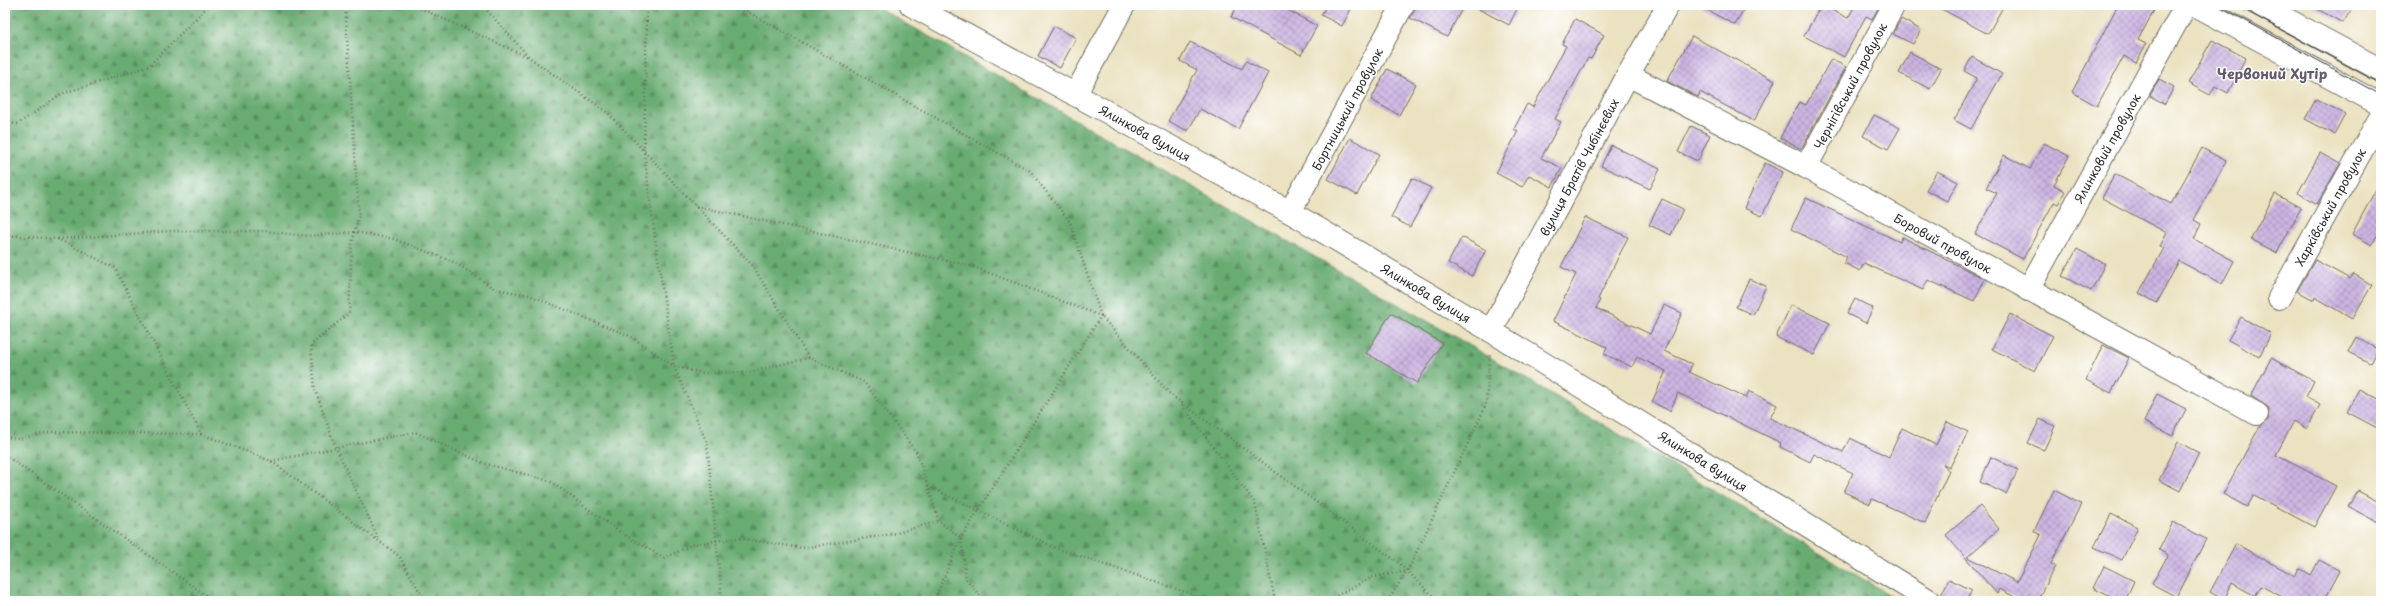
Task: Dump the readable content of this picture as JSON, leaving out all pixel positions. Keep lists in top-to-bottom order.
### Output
{
  "streets": {
    "street": [
      "Чернігівський провулок",
      "Бортницький провулок",
      "Ялинкова вулиця",
      "Ялинковий провулок",
      "вулиця Братів Чибінєєвих",
      "Харківський провулок",
      "Боровий провулок"
    ]
  },
  "crossings": [
    ["Чернігівський провулок", "Боровий провулок"],
    ["Бортницький провулок", "Ялинкова вулиця"],
    ["Ялинкова вулиця", "вулиця Братів Чибінєєвих"],
    ["Ялинковий провулок", "Боровий провулок"],
    ["вулиця Братів Чибінєєвих", "Боровий провулок"]
  ],
  "districts": ["Червоний Хутір"]
}
